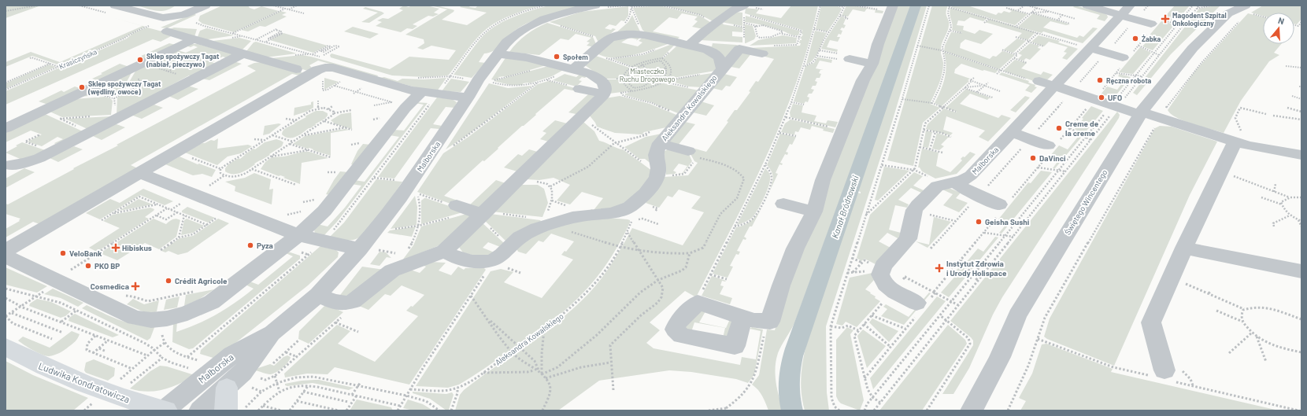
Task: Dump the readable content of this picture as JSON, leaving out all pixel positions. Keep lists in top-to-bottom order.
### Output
{
  "streets": {
    "main road": ["Ludwika Kondratowicza"],
    "street": ["Aleksandra Kowalskiego", "Malborska", "Świętego Wincentego"],
    "path": ["Krasiczyńska"]
  },
  "crossings": [
    ["Malborska", "Ludwika Kondratowicza"]
  ],
  "water": ["Kanał Bródnowski"],
  "parks": ["Miasteczko Ruchu Drogowego"],
  "places": {
    "health": [
      "Magodent Szpital Onkologiczny",
      "Hibiskus",
      "Instytut Zdrowia i Urody Holispace",
      "Cosmedica"
    ],
    "other": [
      "Żabka",
      "Społem",
      "Sklep spożywczy Tagat (nabiał, pieczywo)",
      "Ręczna robota",
      "Sklep spożywczy Tagat (wędliny, owoce)",
      "UFO",
      "Creme de la creme",
      "DaVinci",
      "Geisha Sushi",
      "Pyza",
      "VeloBank",
      "PKO BP",
      "Crédit Agricole"
    ]
  },
  "north": "top"
}
